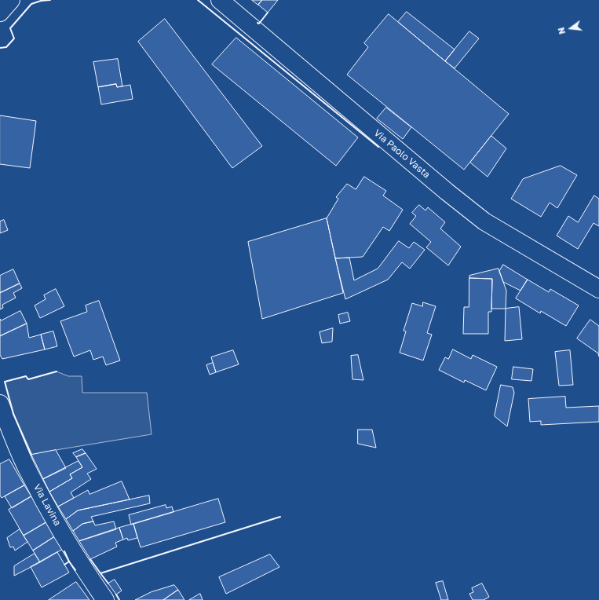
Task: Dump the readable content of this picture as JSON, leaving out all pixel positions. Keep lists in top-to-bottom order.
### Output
{
  "streets": {
    "street": ["Via Paolo Vasta", "Via Lavina"]
  },
  "north": "left"
}
